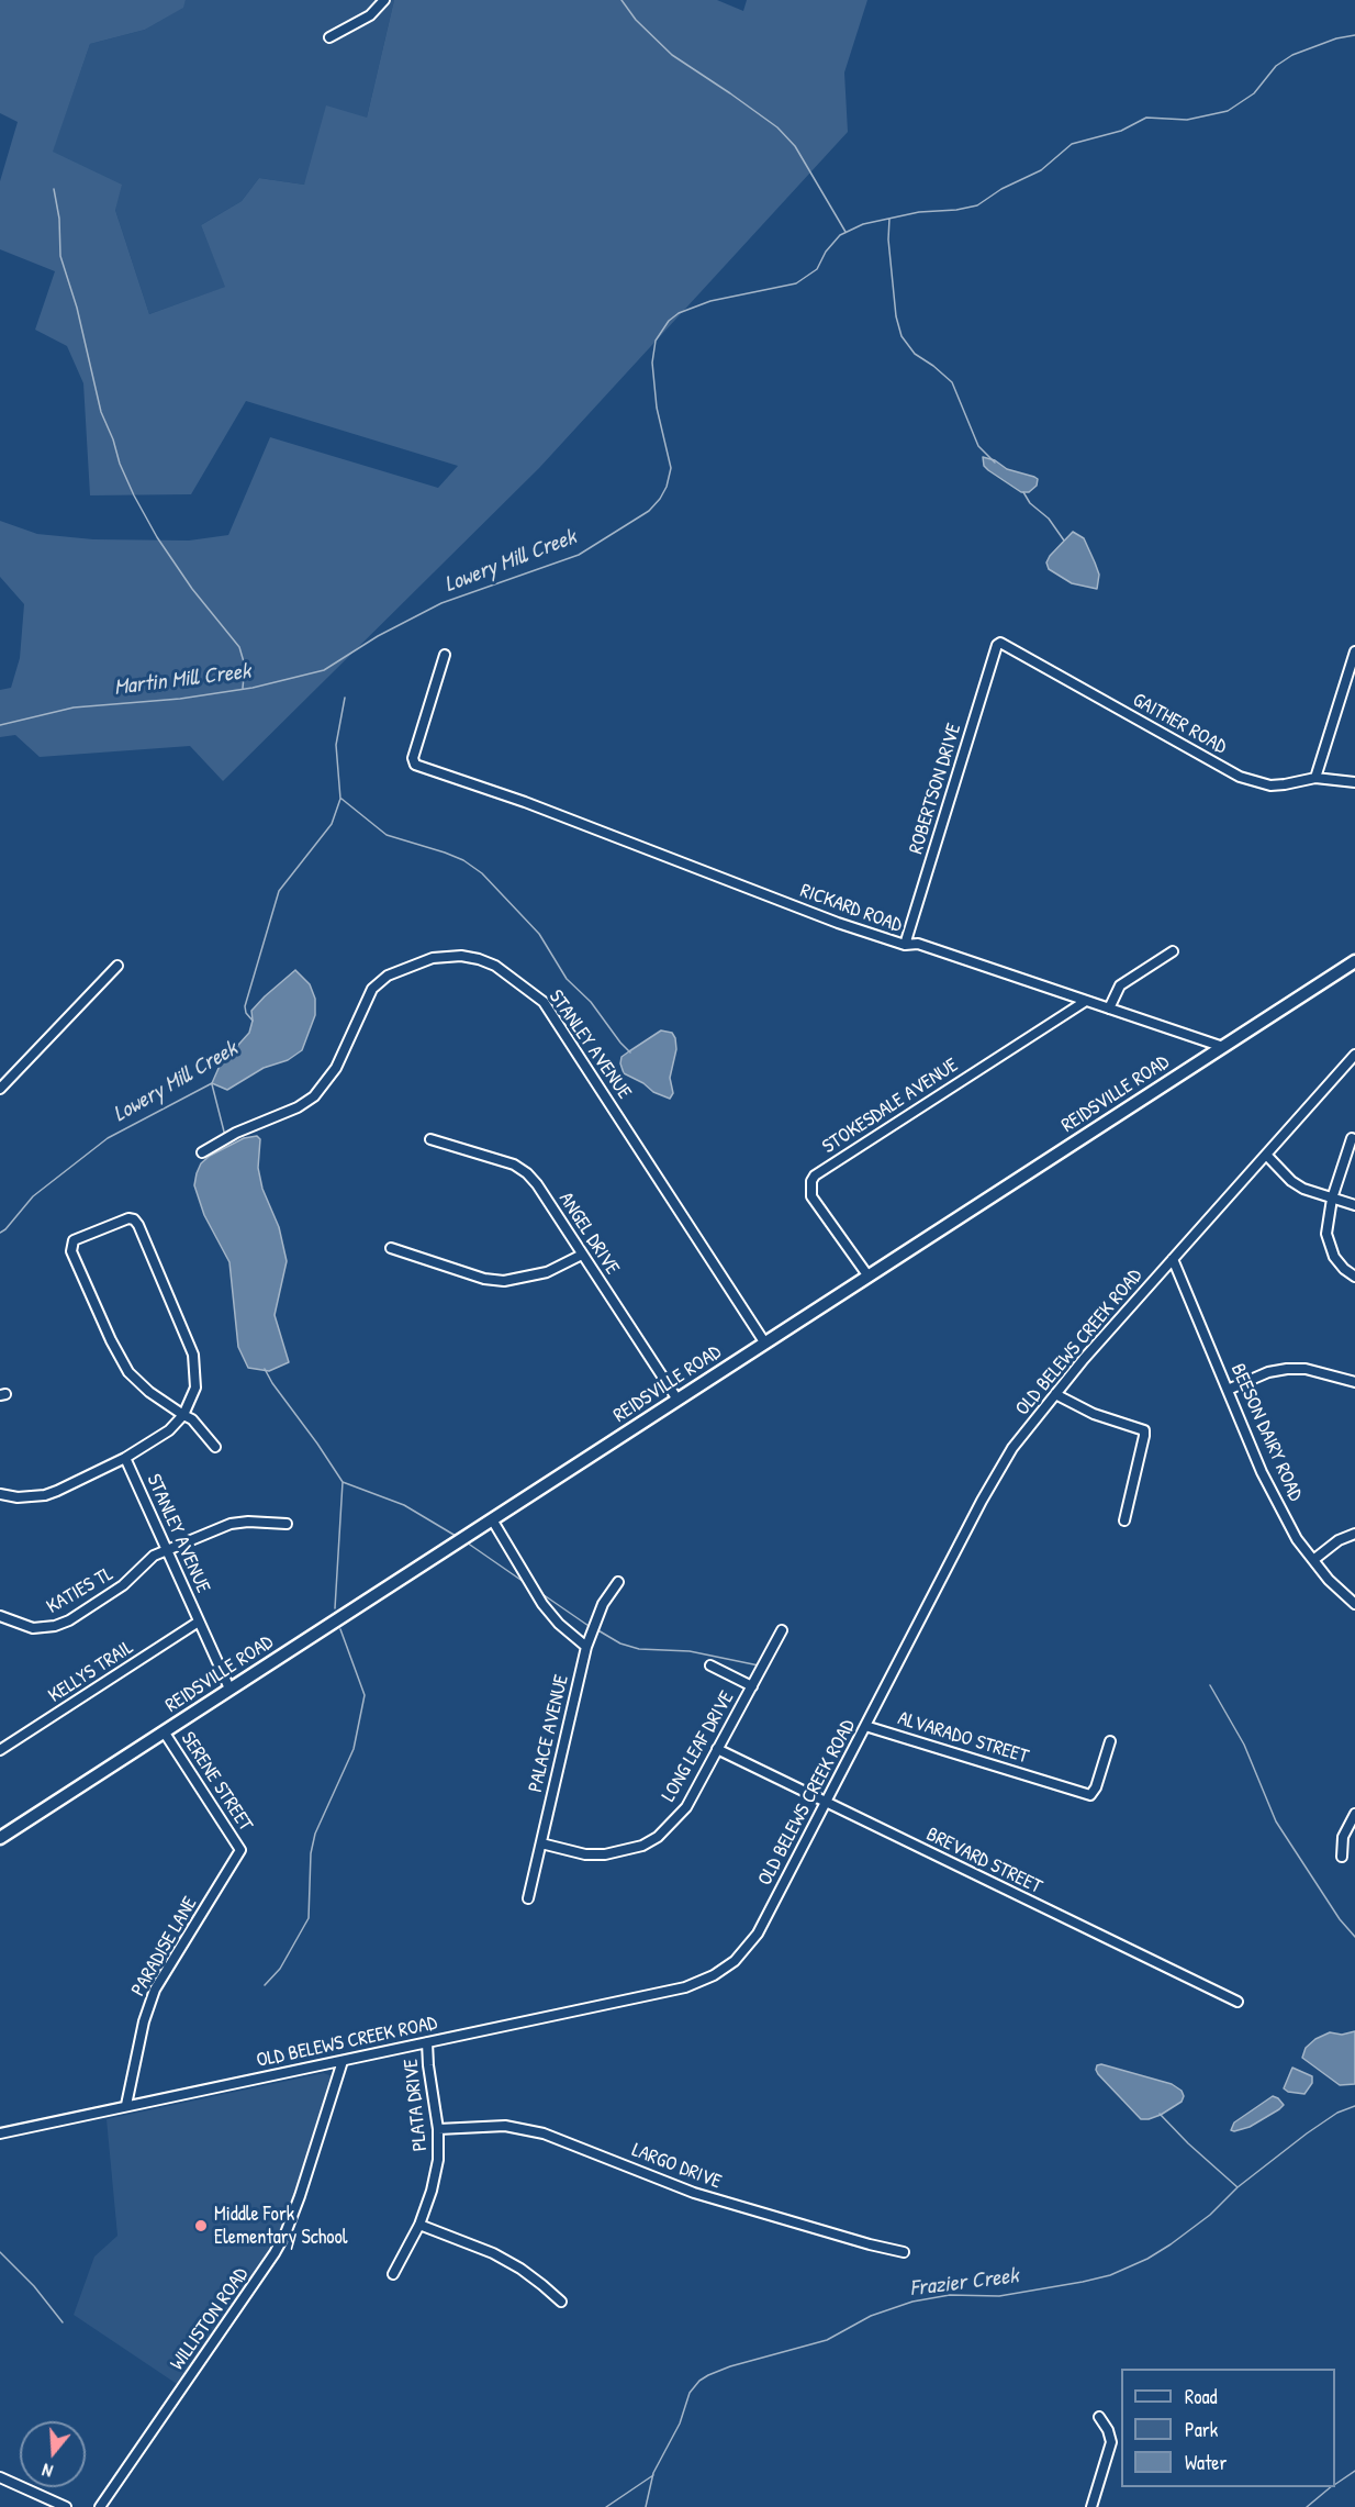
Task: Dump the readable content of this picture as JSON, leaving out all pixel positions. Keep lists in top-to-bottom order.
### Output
{
  "streets": {
    "highway": ["REIDSVILLE ROAD"],
    "street": [
      "GAITHER ROAD",
      "ROBERTSON DRIVE",
      "RICKARD ROAD",
      "STANLEY AVENUE",
      "STOKESDALE AVENUE",
      "ANGEL DRIVE",
      "OLD BELEWS CREEK ROAD",
      "BEESON DAIRY ROAD",
      "KATIES TL",
      "KELLYS TRAIL",
      "PALACE AVENUE",
      "ALVARADO STREET",
      "LONG LEAF DRIVE",
      "SERENE STREET",
      "BREVARD STREET",
      "PARADISE LANE",
      "PLATA DRIVE",
      "LARGO DRIVE",
      "WILLISTON ROAD"
    ]
  },
  "crossings": [
    ["GAITHER ROAD", "ROBERTSON DRIVE"],
    ["ROBERTSON DRIVE", "RICKARD ROAD"],
    ["RICKARD ROAD", "REIDSVILLE ROAD"],
    ["RICKARD ROAD", "STOKESDALE AVENUE"],
    ["STANLEY AVENUE", "REIDSVILLE ROAD"],
    ["STANLEY AVENUE", "KATIES TL"],
    ["STANLEY AVENUE", "KELLYS TRAIL"],
    ["REIDSVILLE ROAD", "STOKESDALE AVENUE"],
    ["REIDSVILLE ROAD", "ANGEL DRIVE"],
    ["REIDSVILLE ROAD", "SERENE STREET"],
    ["OLD BELEWS CREEK ROAD", "BEESON DAIRY ROAD"],
    ["OLD BELEWS CREEK ROAD", "ALVARADO STREET"],
    ["OLD BELEWS CREEK ROAD", "BREVARD STREET"],
    ["OLD BELEWS CREEK ROAD", "PARADISE LANE"],
    ["OLD BELEWS CREEK ROAD", "PLATA DRIVE"],
    ["OLD BELEWS CREEK ROAD", "WILLISTON ROAD"],
    ["PALACE AVENUE", "LONG LEAF DRIVE"],
    ["LONG LEAF DRIVE", "BREVARD STREET"],
    ["SERENE STREET", "PARADISE LANE"],
    ["PLATA DRIVE", "LARGO DRIVE"]
  ],
  "water": ["Lowery Mill Creek", "Martin Mill Creek", "Frazier Creek"],
  "places": ["Middle Fork Elementary School"],
  "legend": ["Road", "Park", "Water"],
  "north": "bottom"
}
